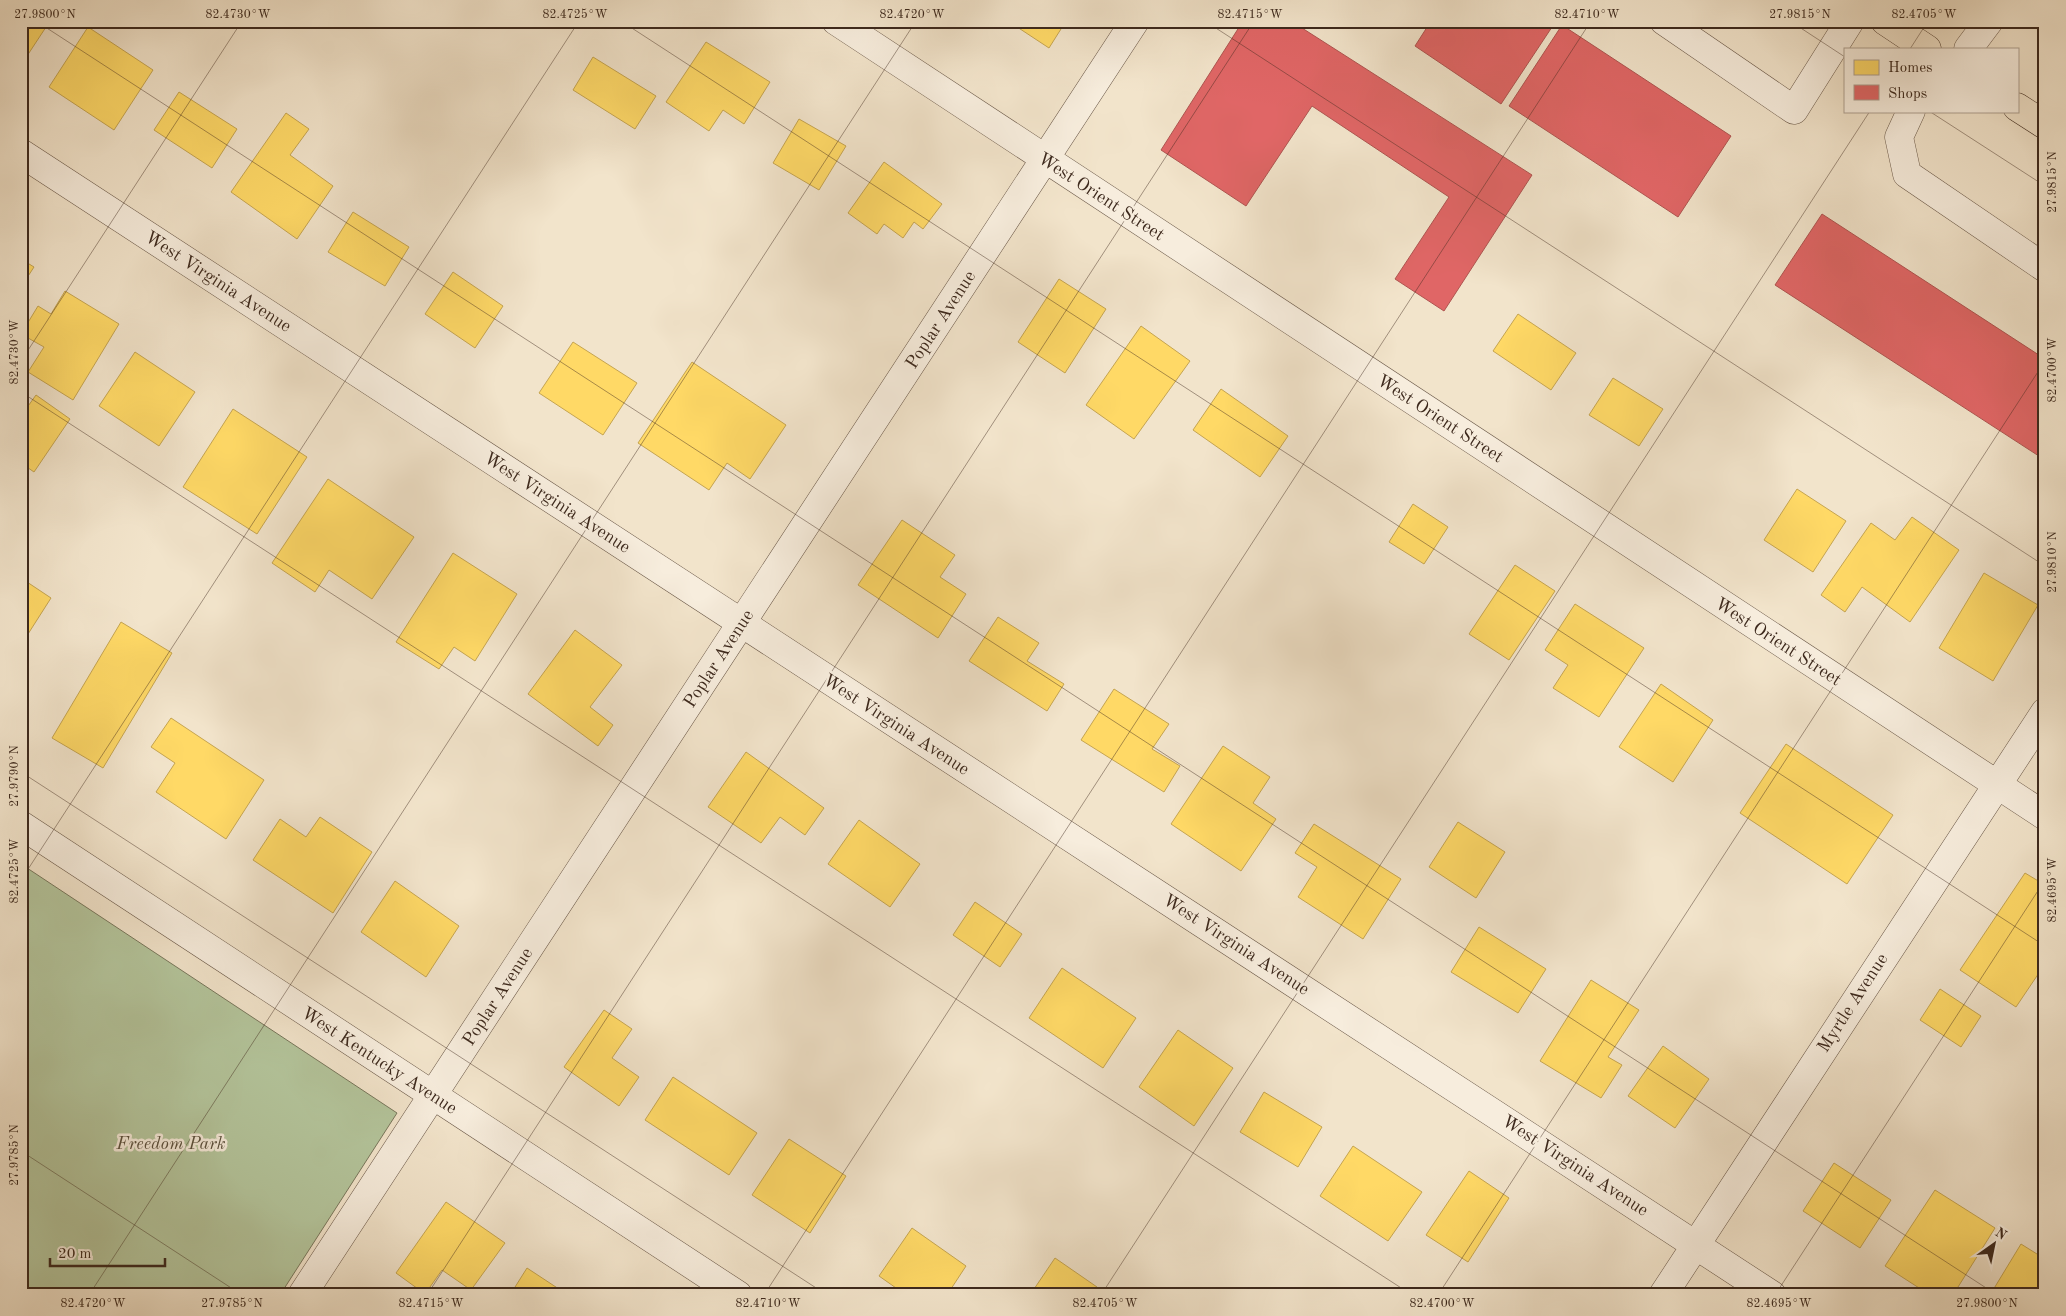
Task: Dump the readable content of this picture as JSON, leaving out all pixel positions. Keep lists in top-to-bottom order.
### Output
{
  "streets": {
    "street": [
      "West Orient Street",
      "West Virginia Avenue",
      "Poplar Avenue",
      "Myrtle Avenue",
      "West Kentucky Avenue"
    ]
  },
  "crossings": [
    ["West Orient Street", "Poplar Avenue"],
    ["West Orient Street", "Myrtle Avenue"],
    ["West Virginia Avenue", "Poplar Avenue"],
    ["West Virginia Avenue", "Myrtle Avenue"],
    ["Poplar Avenue", "West Kentucky Avenue"]
  ],
  "parks": ["Freedom Park"],
  "legend": ["Homes", "Shops"],
  "scale_bar": "20 m",
  "north": "top right",
  "coordinates": [
    "27.9800°N",
    "82.4730°W",
    "82.4725°W",
    "82.4720°W",
    "82.4715°W",
    "82.4710°W",
    "27.9815°N",
    "82.4705°W",
    "82.4700°W",
    "27.9810°N",
    "27.9790°N",
    "82.4695°W",
    "27.9785°N"
  ]
}
